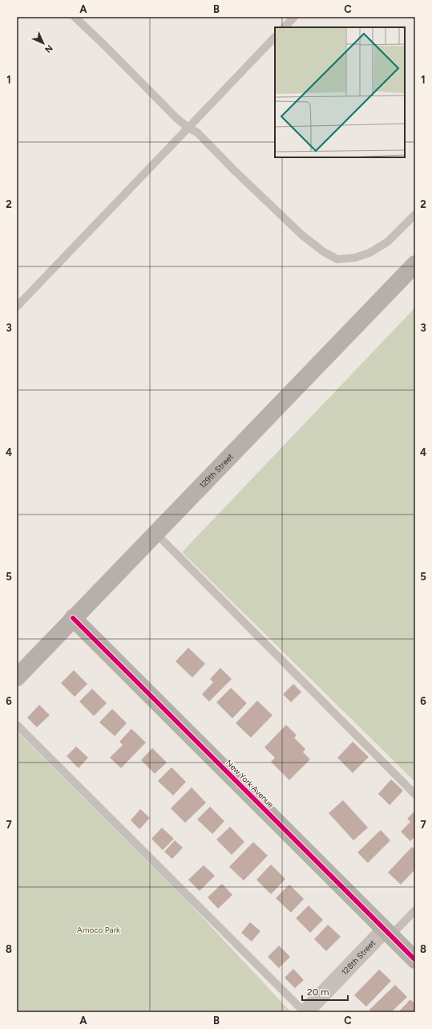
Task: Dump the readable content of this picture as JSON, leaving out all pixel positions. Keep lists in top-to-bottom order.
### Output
{
  "streets": {
    "main road": ["129th Street", "New York Avenue"],
    "street": ["128th Street"]
  },
  "crossings": [
    ["129th Street", "New York Avenue"],
    ["New York Avenue", "128th Street"]
  ],
  "parks": ["Amoco Park"],
  "scale_bar": "20 m",
  "north": "bottom right",
  "grid": {
    "columns": ["A", "B", "C"],
    "rows": [
      "1",
      "2",
      "3",
      "4",
      "5",
      "6",
      "7",
      "8"
    ]
  }
}
